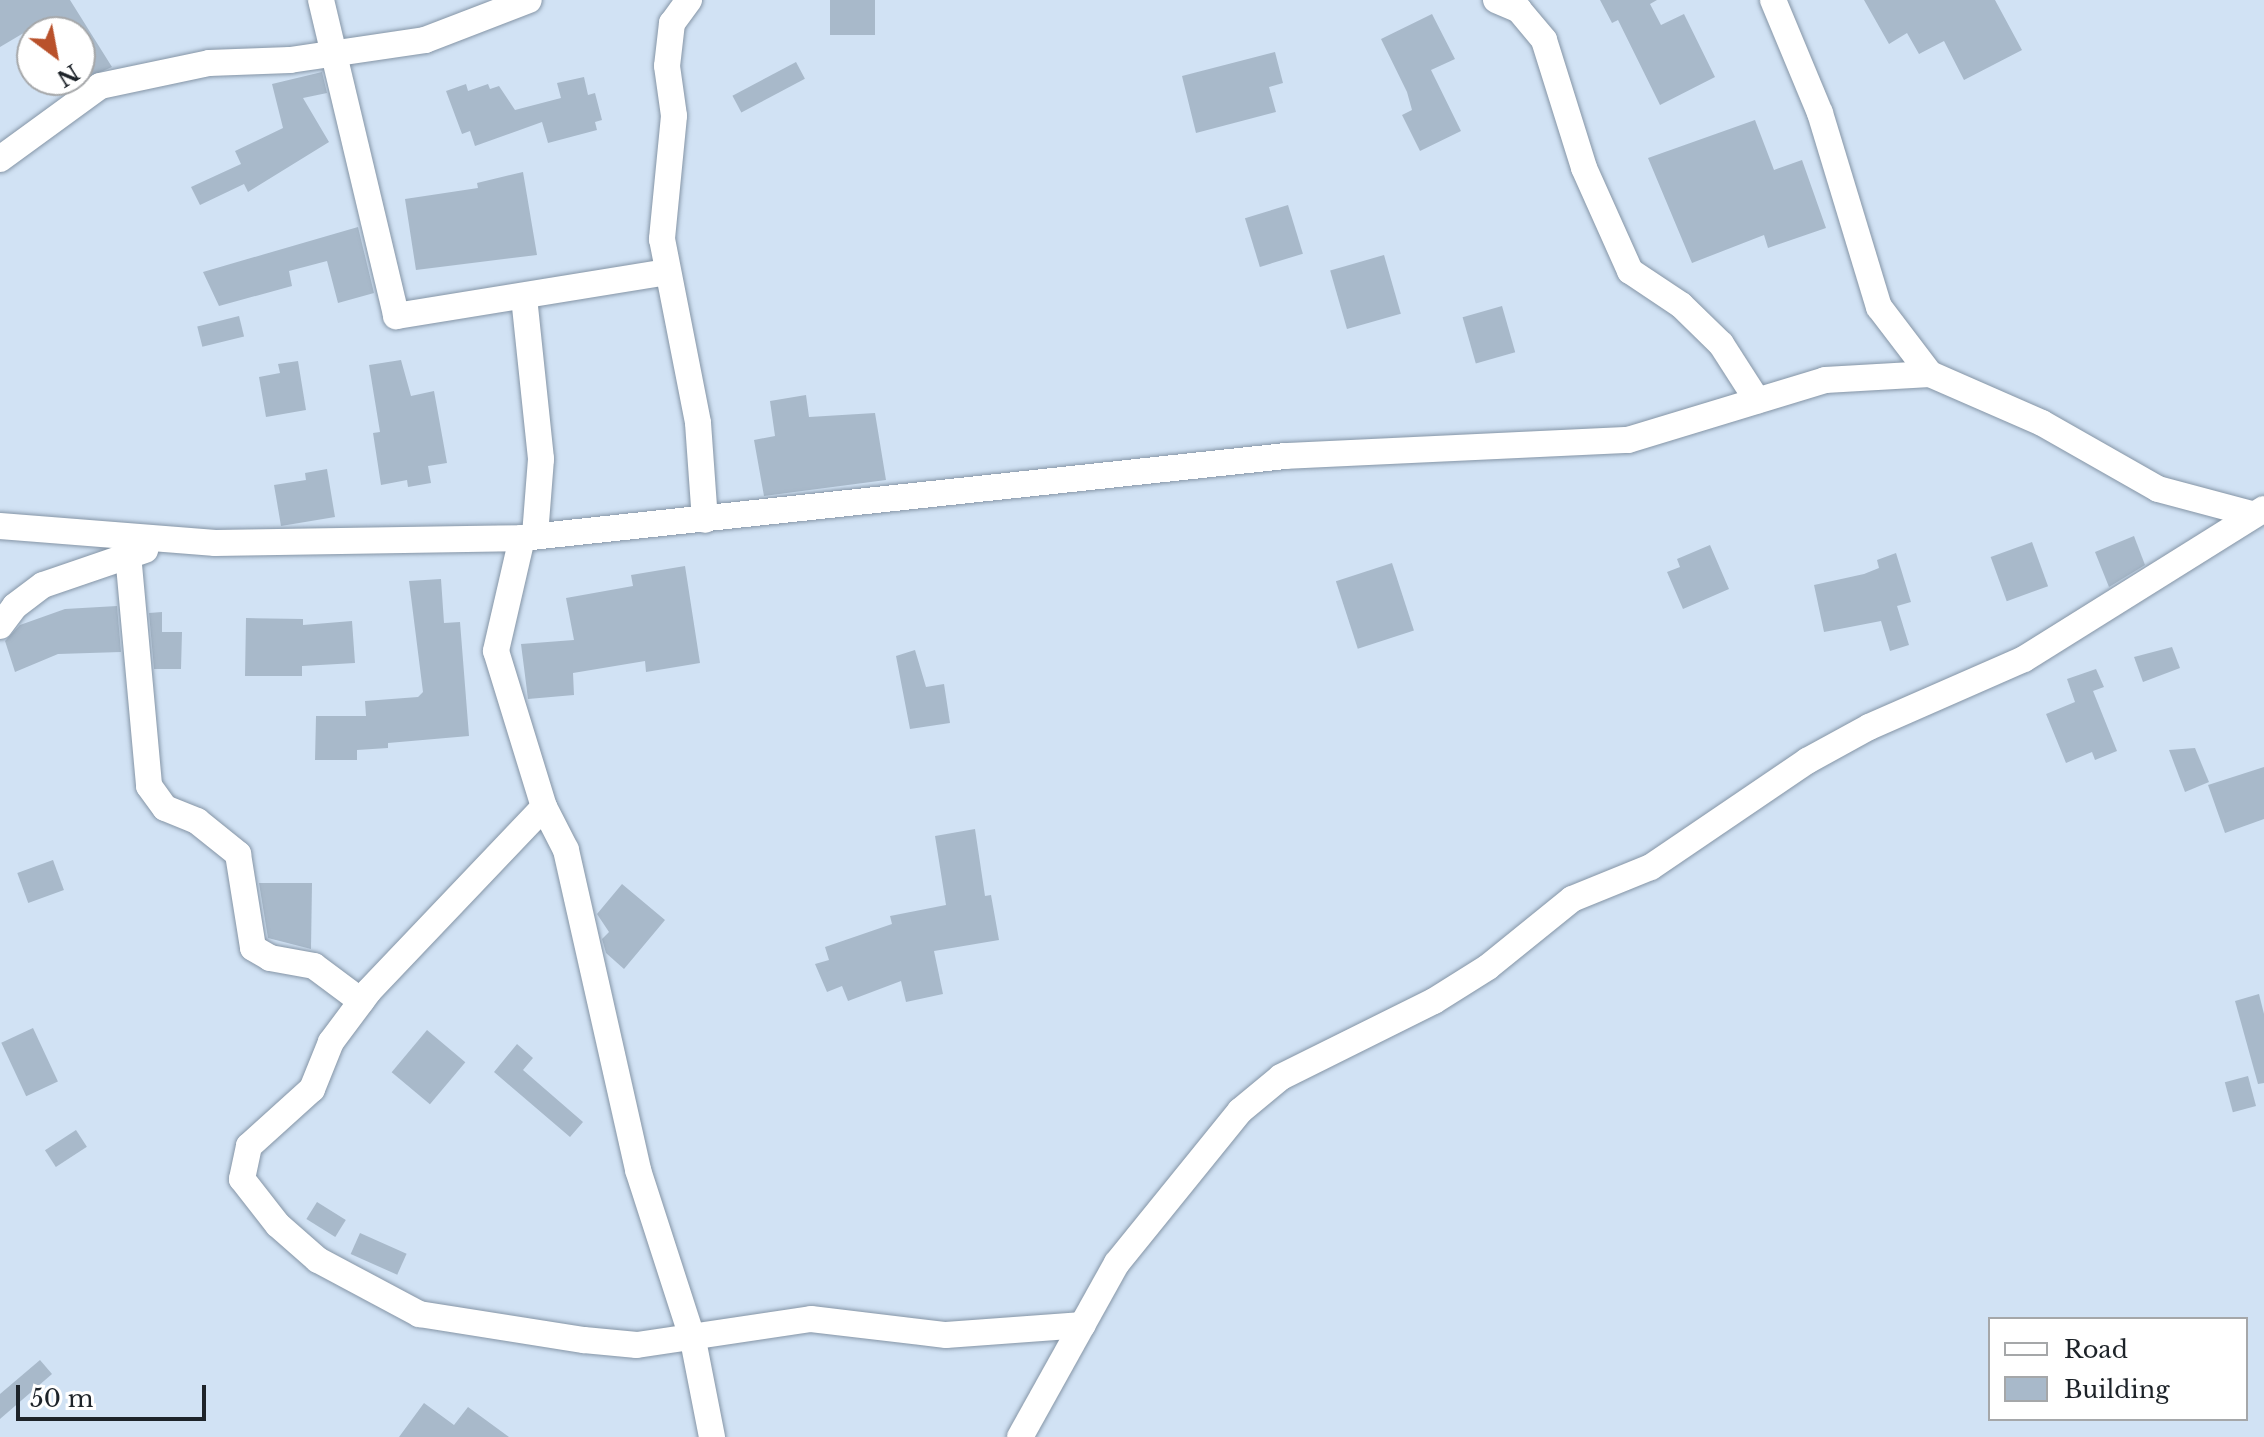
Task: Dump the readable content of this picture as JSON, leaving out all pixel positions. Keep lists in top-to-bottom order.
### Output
{
  "legend": ["Road", "Building"],
  "scale_bar": "50 m",
  "north": "bottom right"
}
